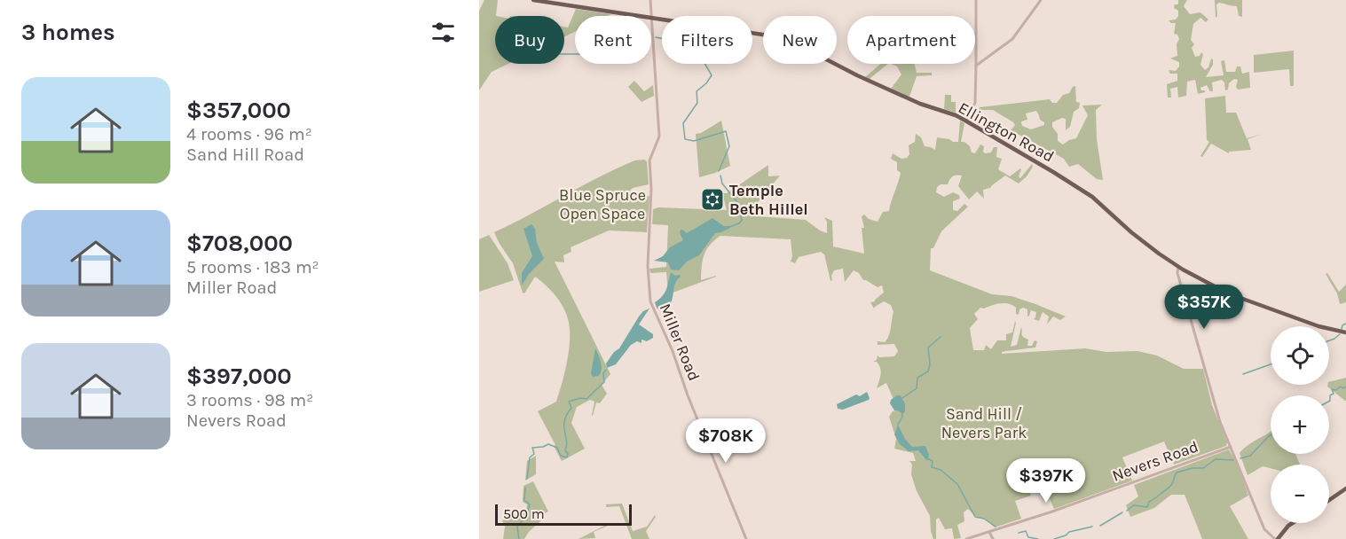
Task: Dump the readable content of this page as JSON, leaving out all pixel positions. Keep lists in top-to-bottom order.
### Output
{
  "streets": {
    "main road": ["Ellington Road"],
    "street": ["Miller Road", "Nevers Road"]
  },
  "crossings": [
    ["Ellington Road", "Miller Road"]
  ],
  "parks": ["Blue Spruce Open Space", "Sand Hill / Nevers Park"],
  "places": {
    "synagogue": ["Temple Beth Hillel"]
  },
  "scale_bar": "500 m",
  "page": {
    "heading": "3 homes",
    "chip": [
      "Buy",
      "Rent",
      "Filters",
      "New",
      "Apartment"
    ],
    "list": [
      {
        "name": "$357,000",
        "note": "4 rooms · 96 m² · Sand Hill Road"
      },
      {
        "name": "$708,000",
        "note": "5 rooms · 183 m² · Miller Road"
      },
      {
        "name": "$397,000",
        "note": "3 rooms · 98 m² · Nevers Road"
      }
    ],
    "price": ["$357K", "$708K", "$397K"],
    "map_buttons": ["+", "−"],
    "scale": "500 m"
  }
}
